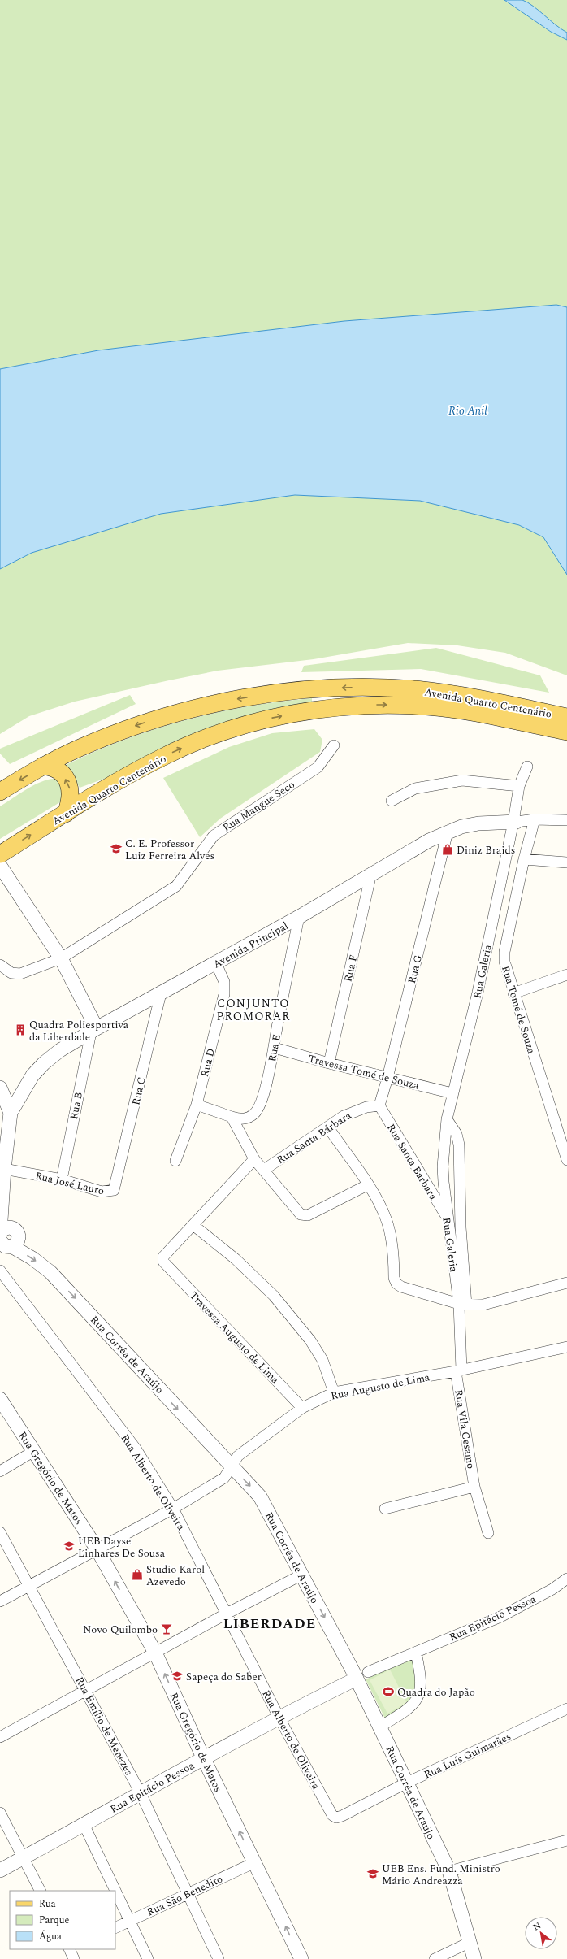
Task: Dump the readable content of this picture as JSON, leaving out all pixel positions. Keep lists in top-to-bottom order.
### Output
{
  "streets": {
    "main road": ["Avenida Quarto Centenário"],
    "street": [
      "Rua Mangue Seco",
      "Avenida Principal",
      "Rua F",
      "Rua G",
      "Rua Galeria",
      "Rua Tomé de Souza",
      "Rua E",
      "Rua D",
      "Travessa Tomé de Souza",
      "Rua C",
      "Rua B",
      "Rua Santa Bárbara",
      "Rua Santa Barbara",
      "Rua José Lauro",
      "Travessa Augusto de Lima",
      "Rua Corrêa de Araújo",
      "Rua Augusto de Lima",
      "Rua Vila Cesamo",
      "Rua Gregório de Matos",
      "Rua Alberto de Oliveira",
      "Rua Epitácio Pessoa",
      "Rua Emílio de Menezes",
      "Rua Luís Guimarães",
      "Rua São Benedito"
    ]
  },
  "crossings": [
    ["Avenida Principal", "Rua F"],
    ["Avenida Principal", "Rua G"],
    ["Avenida Principal", "Rua Galeria"],
    ["Avenida Principal", "Rua E"],
    ["Avenida Principal", "Rua D"],
    ["Avenida Principal", "Rua C"],
    ["Avenida Principal", "Rua B"],
    ["Rua F", "Travessa Tomé de Souza"],
    ["Rua G", "Travessa Tomé de Souza"],
    ["Rua G", "Rua Santa Bárbara"],
    ["Rua G", "Rua Santa Barbara"],
    ["Rua Galeria", "Travessa Tomé de Souza"],
    ["Rua Galeria", "Rua Santa Barbara"],
    ["Rua Galeria", "Rua Augusto de Lima"],
    ["Rua Galeria", "Rua Vila Cesamo"],
    ["Rua E", "Travessa Tomé de Souza"],
    ["Rua C", "Rua José Lauro"],
    ["Rua B", "Rua José Lauro"],
    ["Rua Santa Bárbara", "Rua Santa Barbara"],
    ["Travessa Augusto de Lima", "Rua Augusto de Lima"],
    ["Rua Corrêa de Araújo", "Rua Augusto de Lima"],
    ["Rua Corrêa de Araújo", "Rua Epitácio Pessoa"],
    ["Rua Corrêa de Araújo", "Rua Luís Guimarães"],
    ["Rua Augusto de Lima", "Rua Vila Cesamo"],
    ["Rua Augusto de Lima", "Rua Gregório de Matos"],
    ["Rua Augusto de Lima", "Rua Alberto de Oliveira"],
    ["Rua Augusto de Lima", "Rua Emílio de Menezes"],
    ["Rua Gregório de Matos", "Rua Epitácio Pessoa"],
    ["Rua Gregório de Matos", "Rua São Benedito"],
    ["Rua Alberto de Oliveira", "Rua Epitácio Pessoa"],
    ["Rua Alberto de Oliveira", "Rua Luís Guimarães"],
    ["Rua Epitácio Pessoa", "Rua Emílio de Menezes"],
    ["Rua Emílio de Menezes", "Rua São Benedito"]
  ],
  "one_way": ["Rua Corrêa de Araújo", "Rua Gregório de Matos"],
  "districts": ["CONJUNTO PROMORAR", "LIBERDADE"],
  "water": ["Rio Anil"],
  "places": {
    "school or university": [
      "C. E. Professor Luiz Ferreira Alves",
      "UEB Dayse Linhares De Sousa",
      "Sapeça do Saber",
      "UEB Ens. Fund. Ministro Mário Andreazza"
    ],
    "shop": ["Diniz Braids", "Studio Karol Azevedo"],
    "building": ["Quadra Poliesportiva da Liberdade"],
    "bar": ["Novo Quilombo"],
    "sports": ["Quadra do Japão"]
  },
  "legend": ["Rua", "Parque", "Água"],
  "north": "top left"
}
